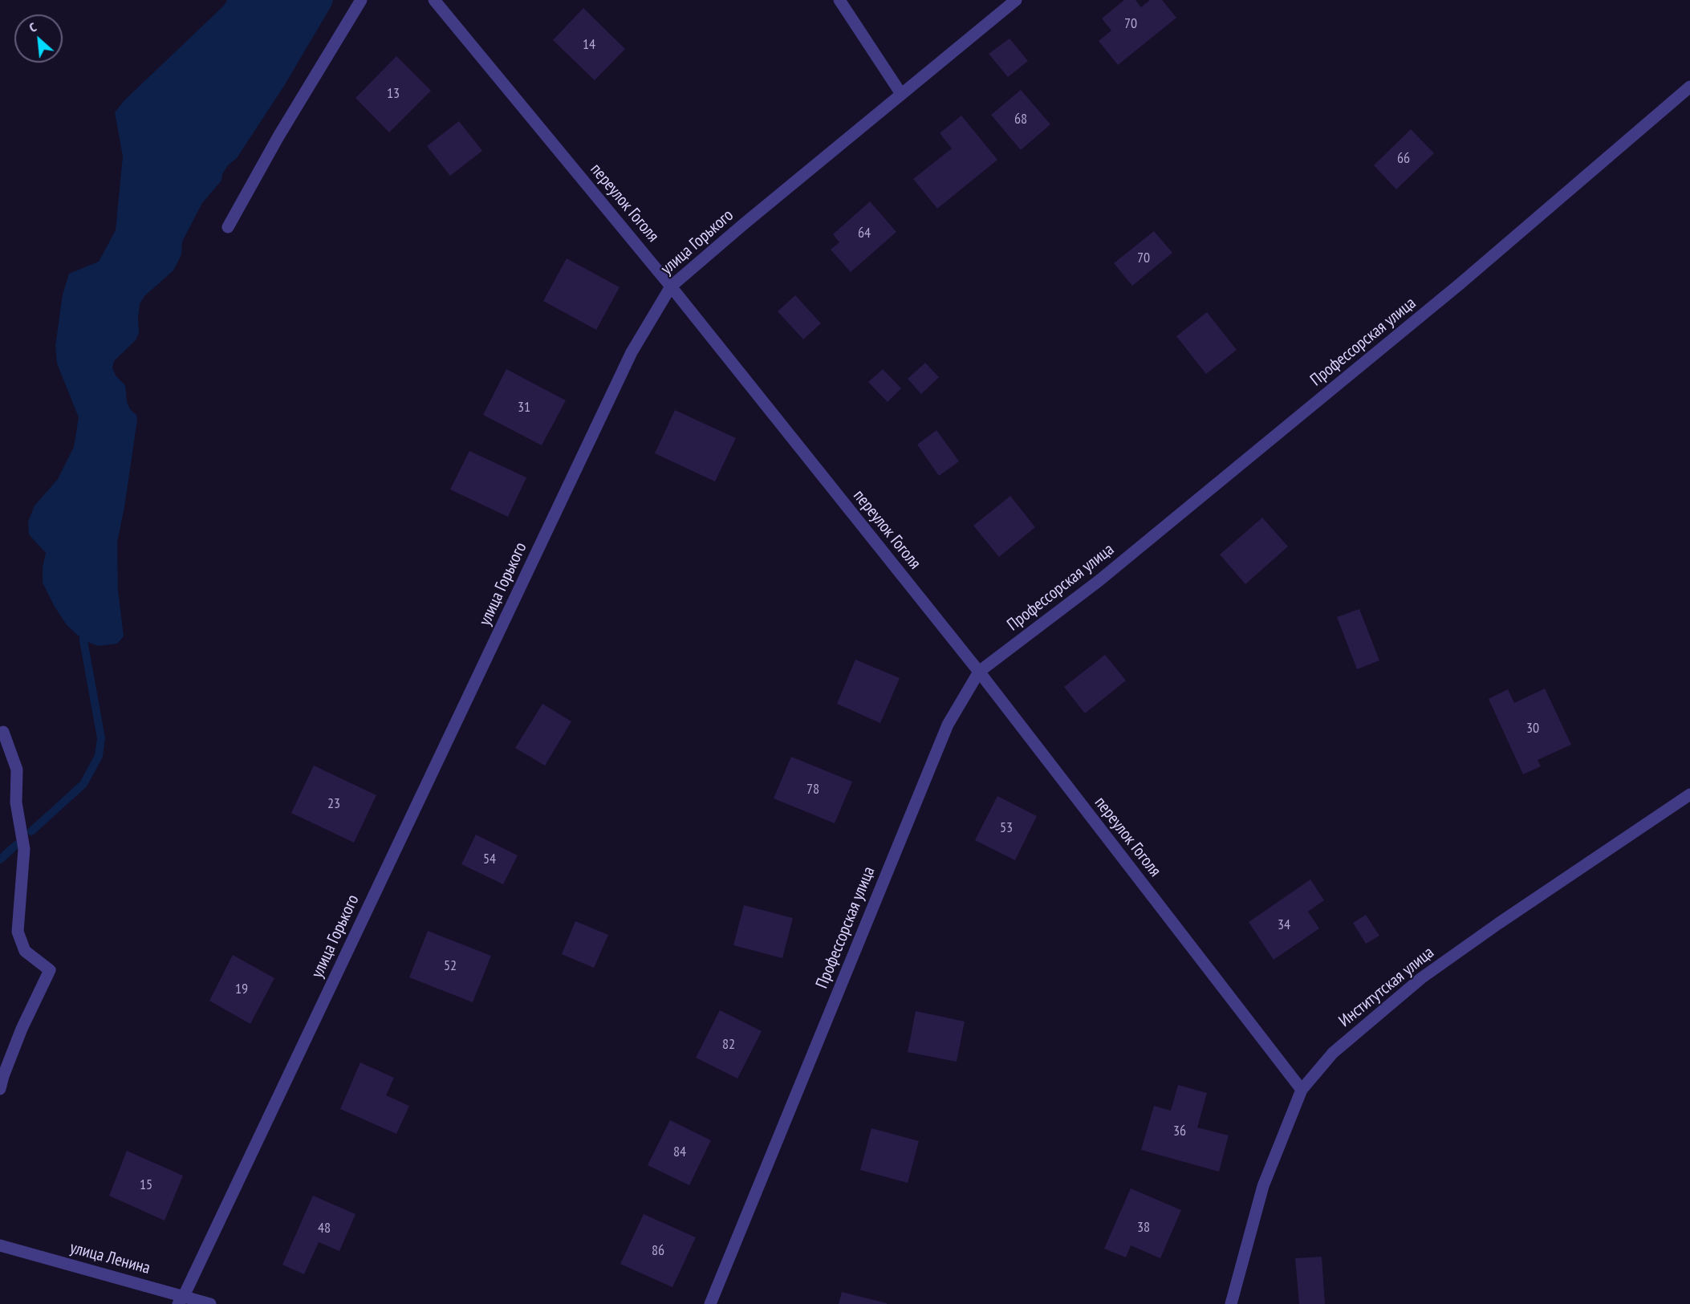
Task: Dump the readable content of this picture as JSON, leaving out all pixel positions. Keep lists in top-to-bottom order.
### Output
{
  "streets": {
    "street": [
      "переулок Гоголя",
      "улица Горького",
      "Профессорская улица",
      "Институтская улица",
      "улица Ленина"
    ]
  },
  "crossings": [
    ["переулок Гоголя", "улица Горького"],
    ["переулок Гоголя", "Профессорская улица"],
    ["переулок Гоголя", "Институтская улица"],
    ["улица Горького", "улица Ленина"]
  ],
  "house_numbers": [
    "70",
    "14",
    "13",
    "68",
    "66",
    "64",
    "70",
    "31",
    "30",
    "78",
    "23",
    "53",
    "54",
    "34",
    "52",
    "19",
    "82",
    "36",
    "84",
    "15",
    "38",
    "48",
    "86"
  ],
  "north": "top left"
}
